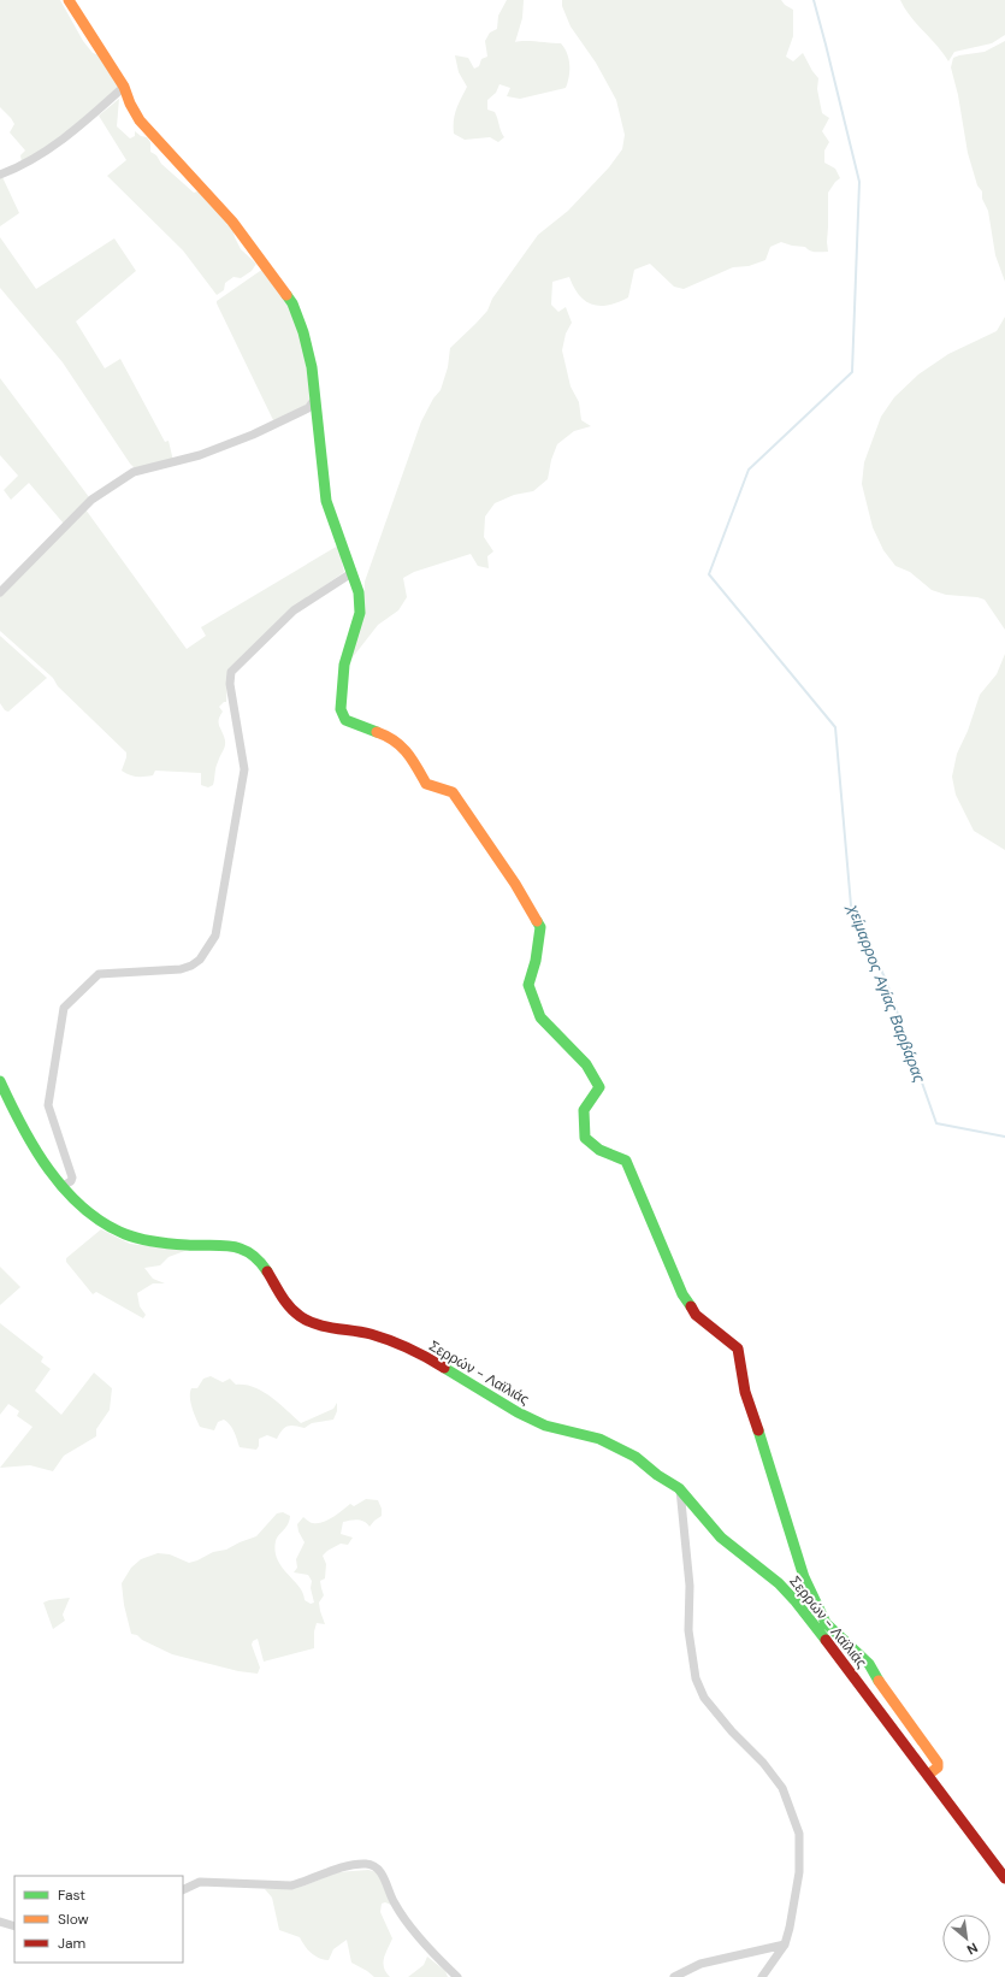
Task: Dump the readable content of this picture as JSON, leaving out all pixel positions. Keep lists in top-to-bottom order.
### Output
{
  "streets": {
    "street": ["Σερρών - Λαϊλιάς"]
  },
  "water": ["χείμαρρος Αγίας Βαρβάρας"],
  "legend": ["Fast", "Slow", "Jam"],
  "north": "bottom right"
}
